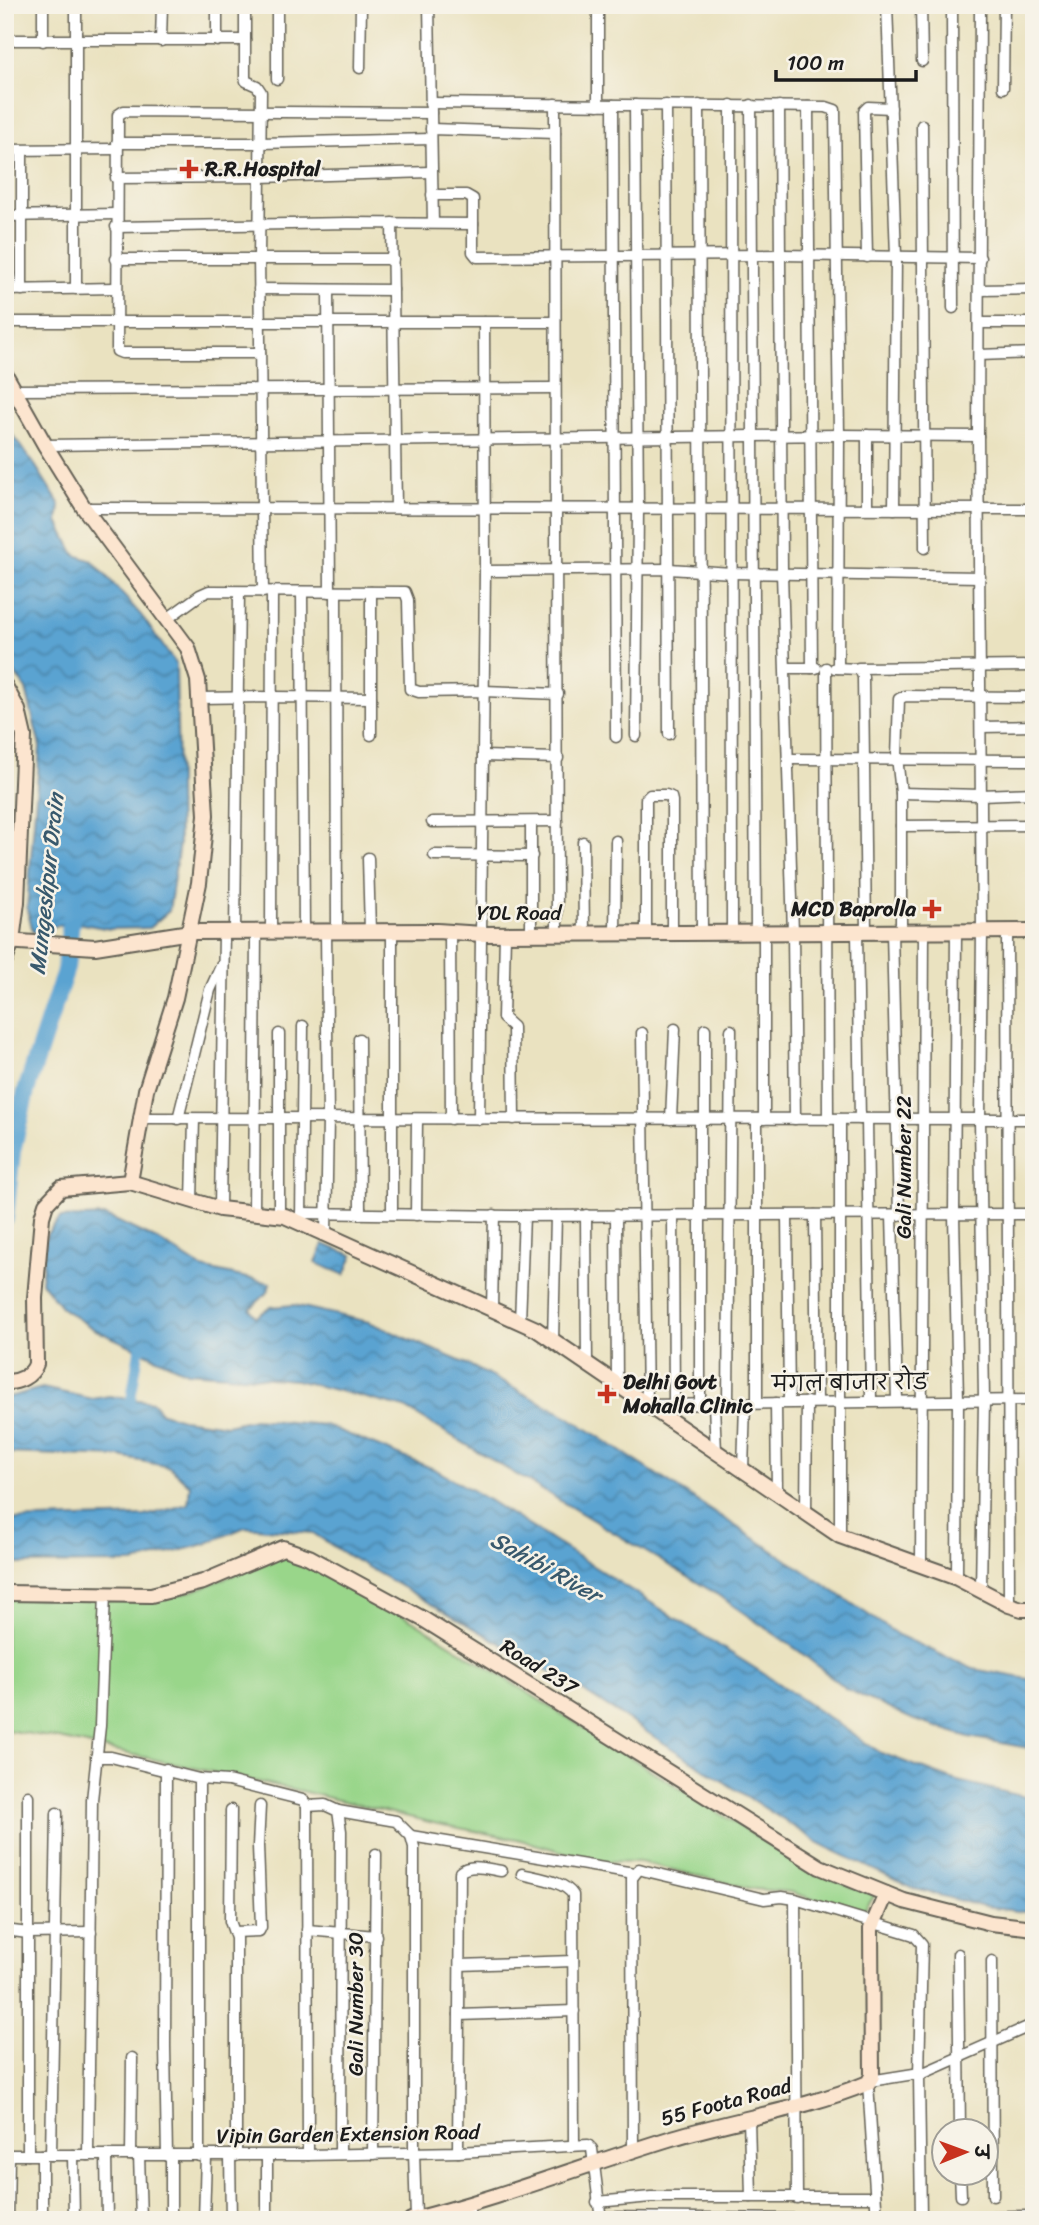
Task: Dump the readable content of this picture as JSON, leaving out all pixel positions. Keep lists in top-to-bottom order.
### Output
{
  "streets": {
    "street": [
      "YDL Road",
      "Gali Number 22",
      "मंगल बाजार रोड",
      "Road 237",
      "Gali Number 30",
      "55 Foota Road",
      "Vipin Garden Extension Road"
    ]
  },
  "crossings": [
    ["YDL Road", "Gali Number 22"],
    ["Gali Number 22", "मंगल बाजार रोड"],
    ["Gali Number 30", "Vipin Garden Extension Road"]
  ],
  "water": ["Mungeshpur Drain", "Sahibi River"],
  "places": {
    "health": ["R.R.Hospital", "MCD Baprolla", "Delhi Govt Mohalla Clinic"]
  },
  "scale_bar": "100 m",
  "north": "right"
}
